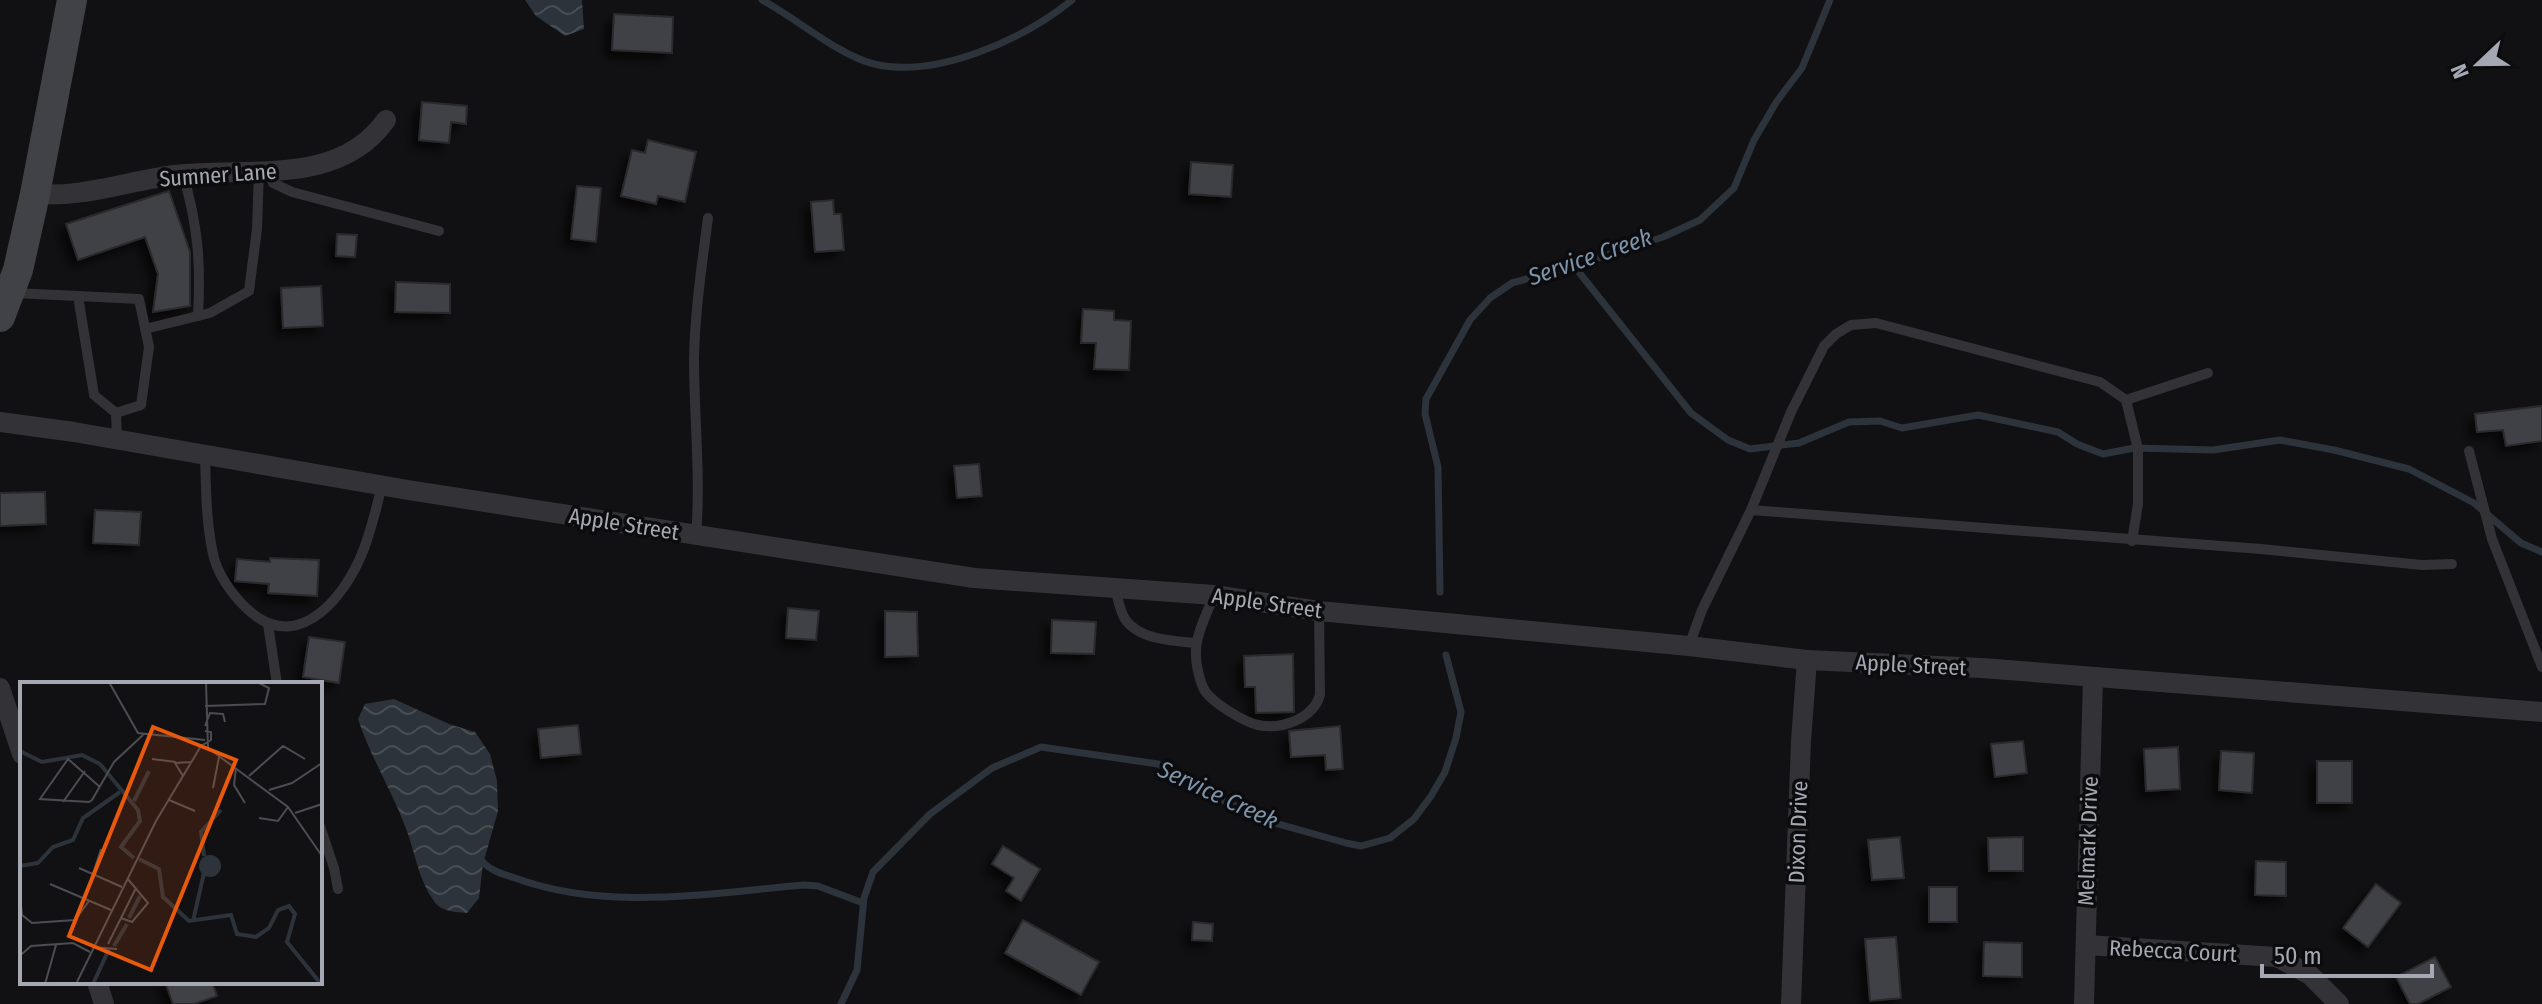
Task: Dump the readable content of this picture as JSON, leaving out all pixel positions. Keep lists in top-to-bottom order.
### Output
{
  "streets": {
    "street": [
      "Sumner Lane",
      "Apple Street",
      "Dixon Drive",
      "Melmark Drive",
      "Rebecca Court"
    ]
  },
  "crossings": [
    ["Apple Street", "Dixon Drive"],
    ["Apple Street", "Melmark Drive"],
    ["Melmark Drive", "Rebecca Court"]
  ],
  "water": ["Service Creek"],
  "scale_bar": "50 m",
  "north": "left"
}
